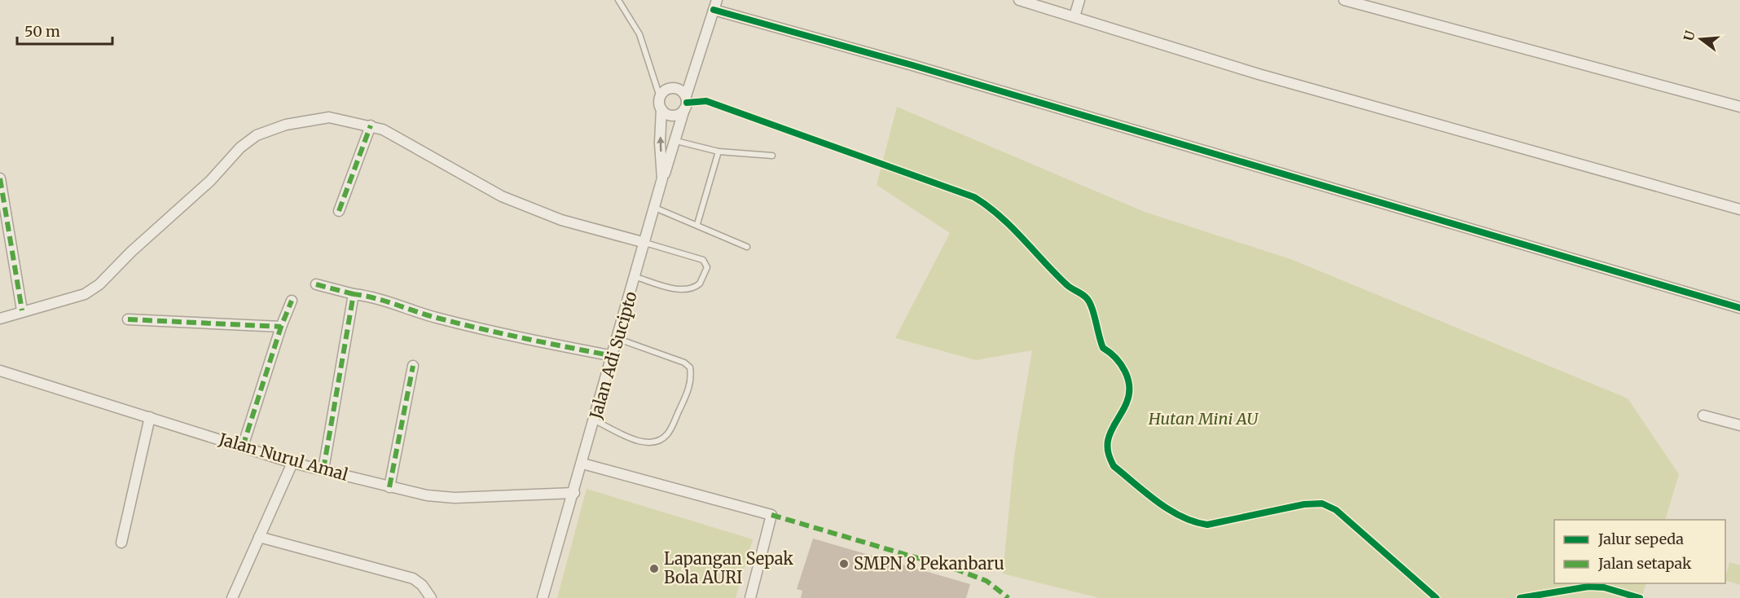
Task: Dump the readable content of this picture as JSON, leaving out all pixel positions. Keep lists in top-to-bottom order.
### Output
{
  "streets": {
    "street": ["Jalan Adi Sucipto", "Jalan Nurul Amal"]
  },
  "crossings": [
    ["Jalan Adi Sucipto", "Jalan Nurul Amal"]
  ],
  "parks": ["Hutan Mini AU"],
  "places": ["SMPN 8 Pekanbaru", "Lapangan Sepak Bola AURI"],
  "legend": ["Jalur sepeda", "Jalan setapak"],
  "scale_bar": "50 m",
  "north": "left"
}
